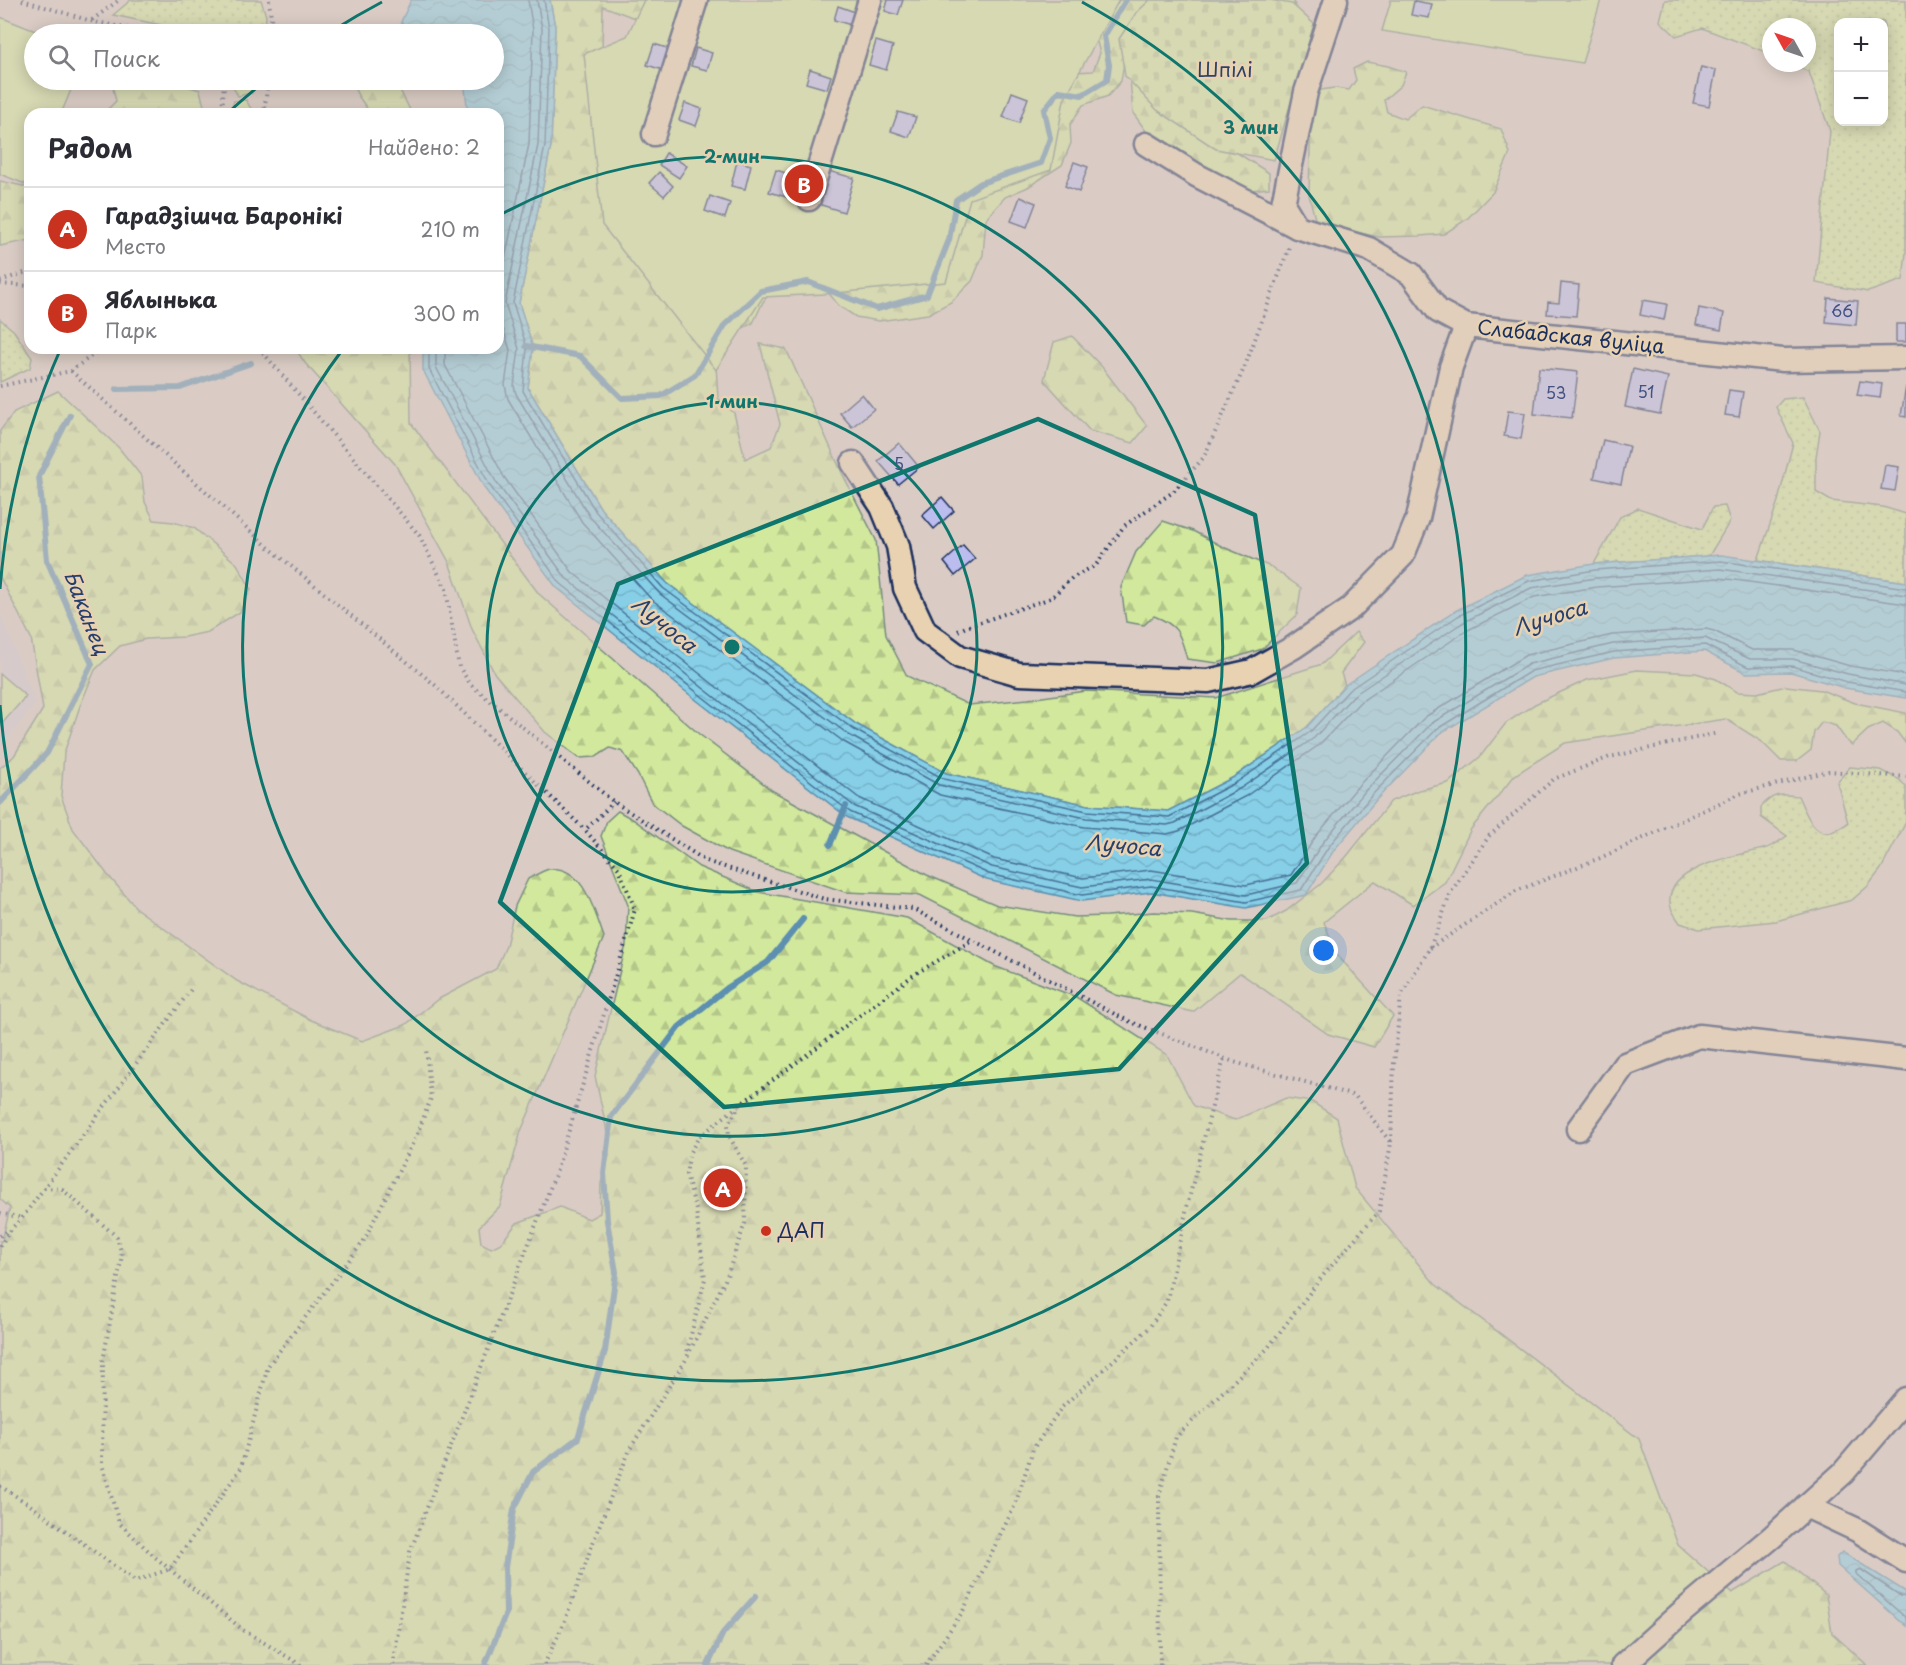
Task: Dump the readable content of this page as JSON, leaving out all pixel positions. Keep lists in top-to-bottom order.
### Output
{
  "streets": {
    "street": ["Слабадская вуліца"]
  },
  "water": ["Баканец", "Лучоса"],
  "parks": ["Шпілі"],
  "places": ["ДАП"],
  "house_numbers": [
    "66",
    "51",
    "53",
    "5"
  ],
  "north": "top left",
  "page": {
    "map_buttons": ["+", "−"],
    "search": "Поиск",
    "heading": ["Рядом", "Найдено: 2"],
    "pins": ["B", "A"],
    "list": [
      {
        "mark": "A",
        "name": "Гарадзішча Баронікі",
        "note": "Место",
        "value": "210 m"
      },
      {
        "mark": "B",
        "name": "Яблынька",
        "note": "Парк",
        "value": "300 m"
      }
    ]
  },
  "rings": ["3 мин", "2 мин", "1 мин"]
}
